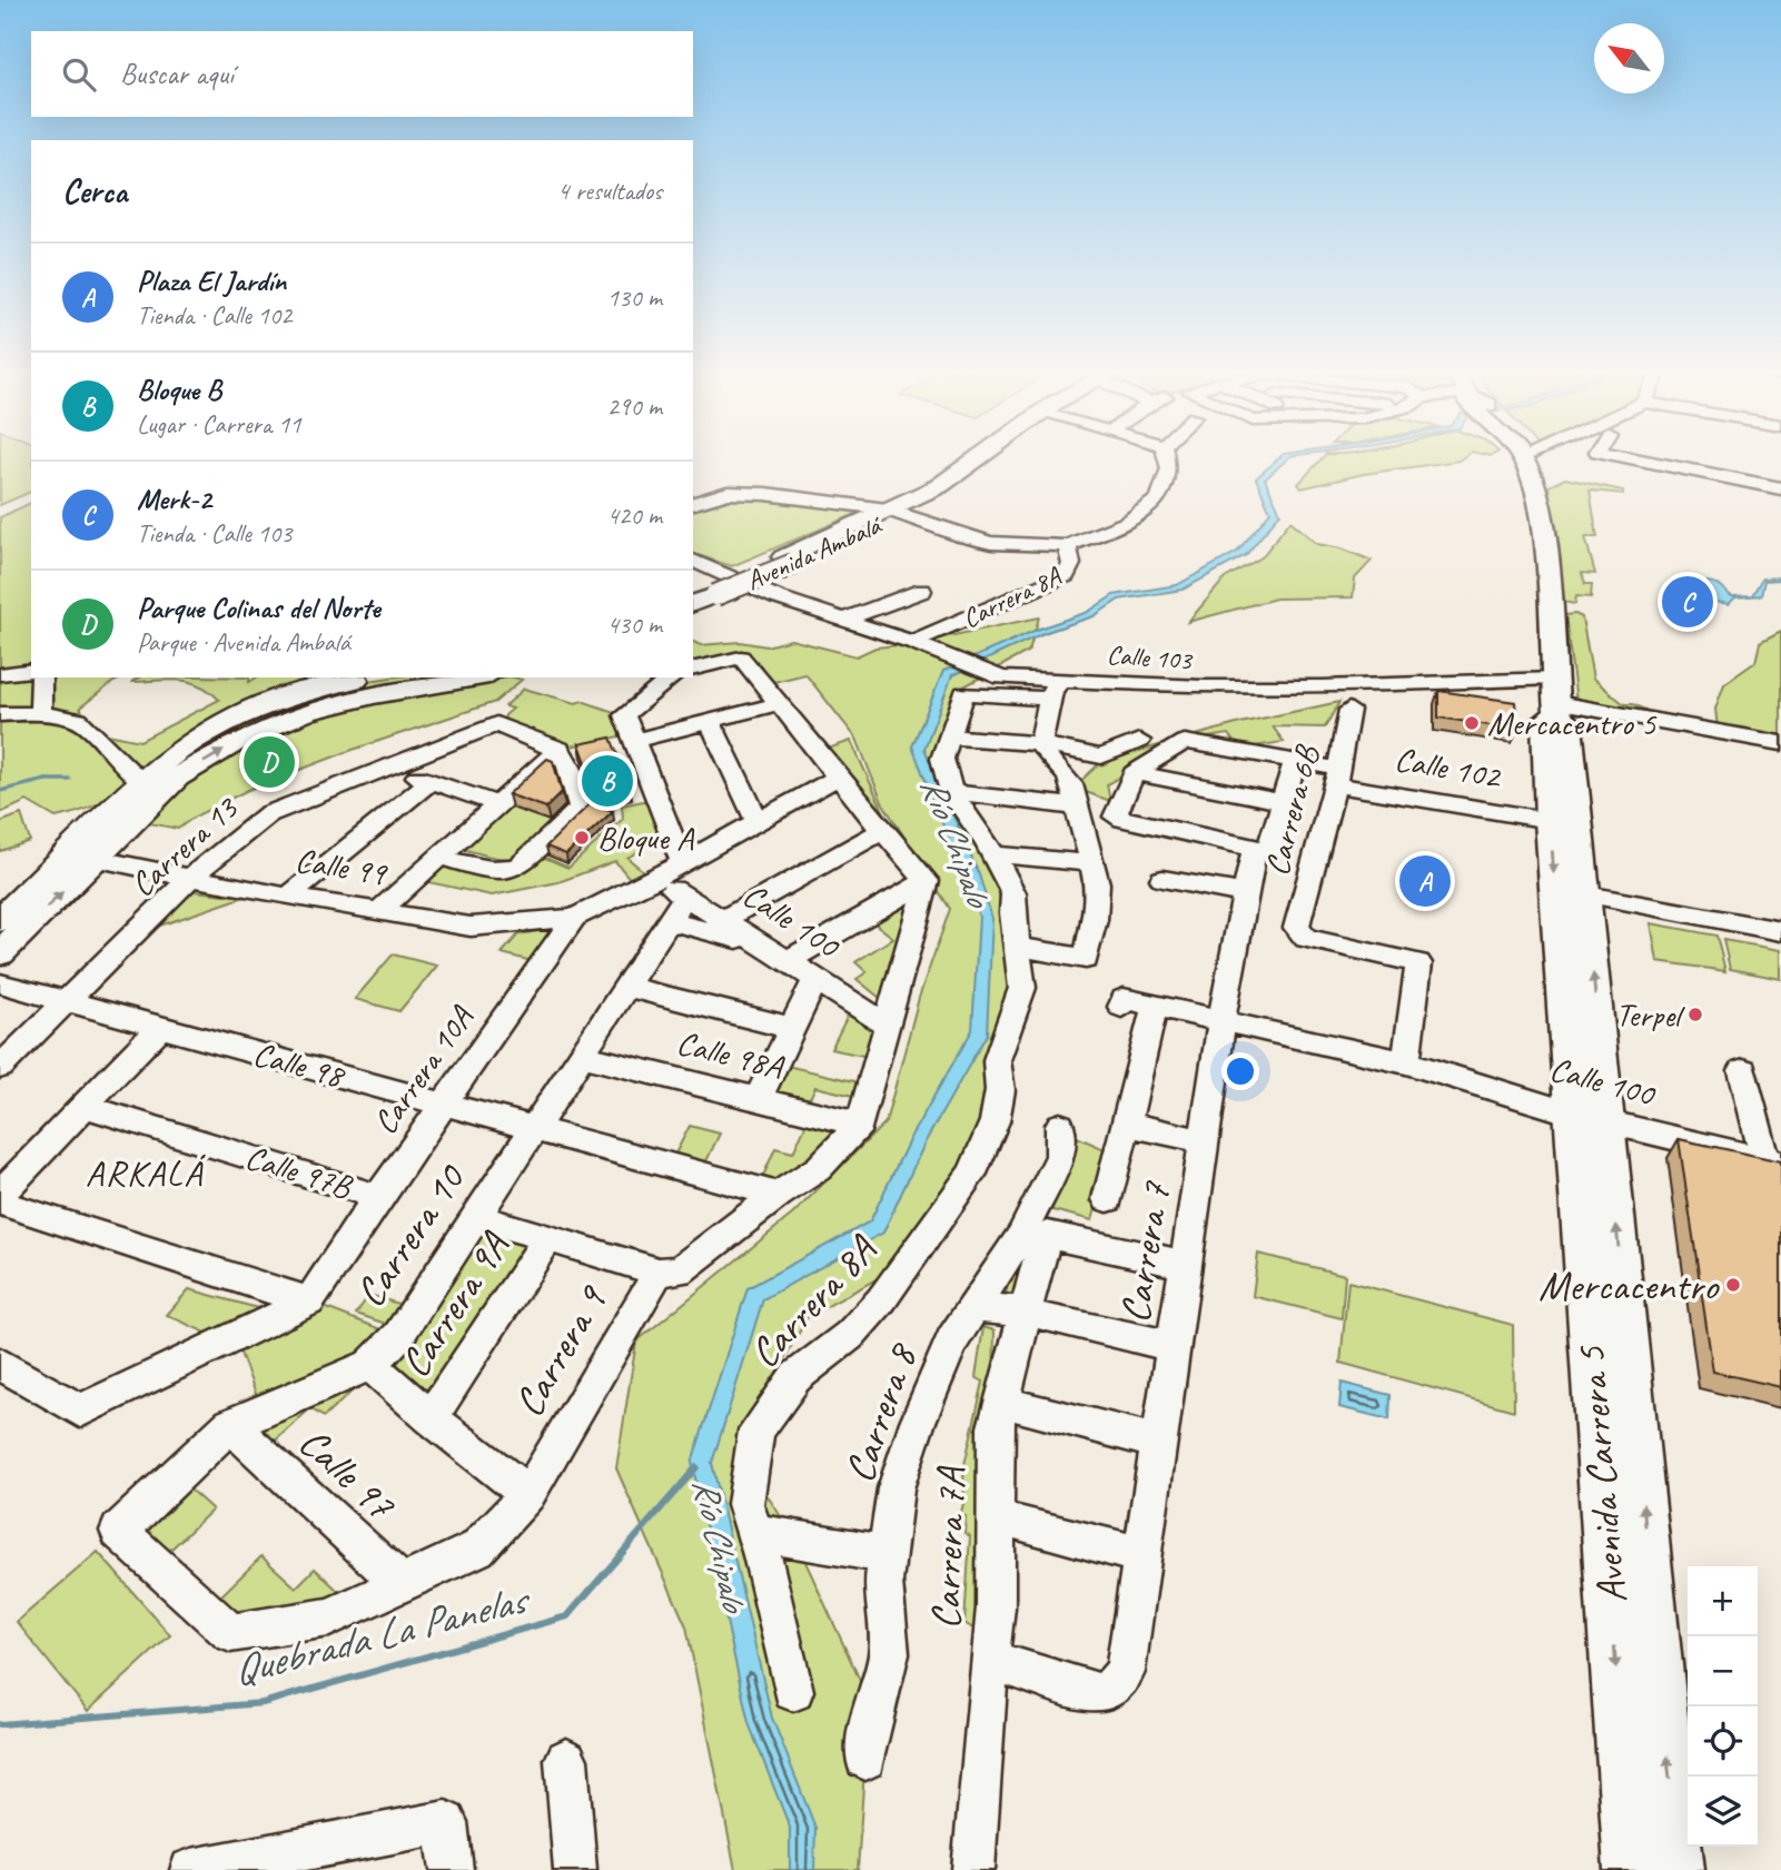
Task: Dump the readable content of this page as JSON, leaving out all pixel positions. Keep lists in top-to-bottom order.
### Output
{
  "streets": {
    "main road": ["Avenida Ambalá", "Avenida Carrera 5"],
    "street": [
      "Carrera 8A",
      "Calle 103",
      "Calle 102",
      "Carrera 6B",
      "Carrera 13",
      "Calle 99",
      "Calle 100",
      "Calle 98A",
      "Calle 98",
      "Carrera 10A",
      "Calle 97B",
      "Carrera 10",
      "Carrera 7",
      "Carrera 9A",
      "Carrera 9",
      "Carrera 8",
      "Calle 97",
      "Carrera 7A"
    ]
  },
  "crossings": [
    ["Carrera 8A", "Calle 103"],
    ["Calle 103", "Avenida Carrera 5"],
    ["Calle 102", "Carrera 6B"],
    ["Calle 102", "Carrera 7"],
    ["Calle 102", "Avenida Carrera 5"],
    ["Carrera 6B", "Calle 100"],
    ["Carrera 13", "Calle 99"],
    ["Carrera 13", "Calle 98"],
    ["Calle 99", "Carrera 10A"],
    ["Calle 100", "Carrera 10A"],
    ["Calle 100", "Carrera 10"],
    ["Calle 100", "Carrera 7"],
    ["Calle 100", "Avenida Carrera 5"],
    ["Calle 98A", "Carrera 10"],
    ["Calle 98", "Carrera 10A"],
    ["Calle 98", "Carrera 10"],
    ["Carrera 10A", "Calle 97B"],
    ["Carrera 10", "Carrera 9"],
    ["Carrera 10", "Calle 97"],
    ["Carrera 7", "Carrera 7A"],
    ["Carrera 9", "Calle 97"]
  ],
  "districts": ["ARKALÁ"],
  "water": ["Río Chipalo", "Quebrada La Panelas"],
  "places": [
    "Mercacentro 5",
    "Bloque A",
    "Terpel",
    "Mercacentro"
  ],
  "north": "top left",
  "page": {
    "search": "Buscar aquí",
    "heading": ["Cerca", "4 resultados"],
    "list": [
      {
        "mark": "A",
        "name": "Plaza El Jardín",
        "note": "Tienda · Calle 102",
        "value": "130 m"
      },
      {
        "mark": "B",
        "name": "Bloque B",
        "note": "Lugar · Carrera 11",
        "value": "290 m"
      },
      {
        "mark": "C",
        "name": "Merk-2",
        "note": "Tienda · Calle 103",
        "value": "420 m"
      },
      {
        "mark": "D",
        "name": "Parque Colinas del Norte",
        "note": "Parque · Avenida Ambalá",
        "value": "430 m"
      }
    ],
    "pins": [
      "C",
      "D",
      "B",
      "A"
    ],
    "map_buttons": ["+", "−"]
  }
}
